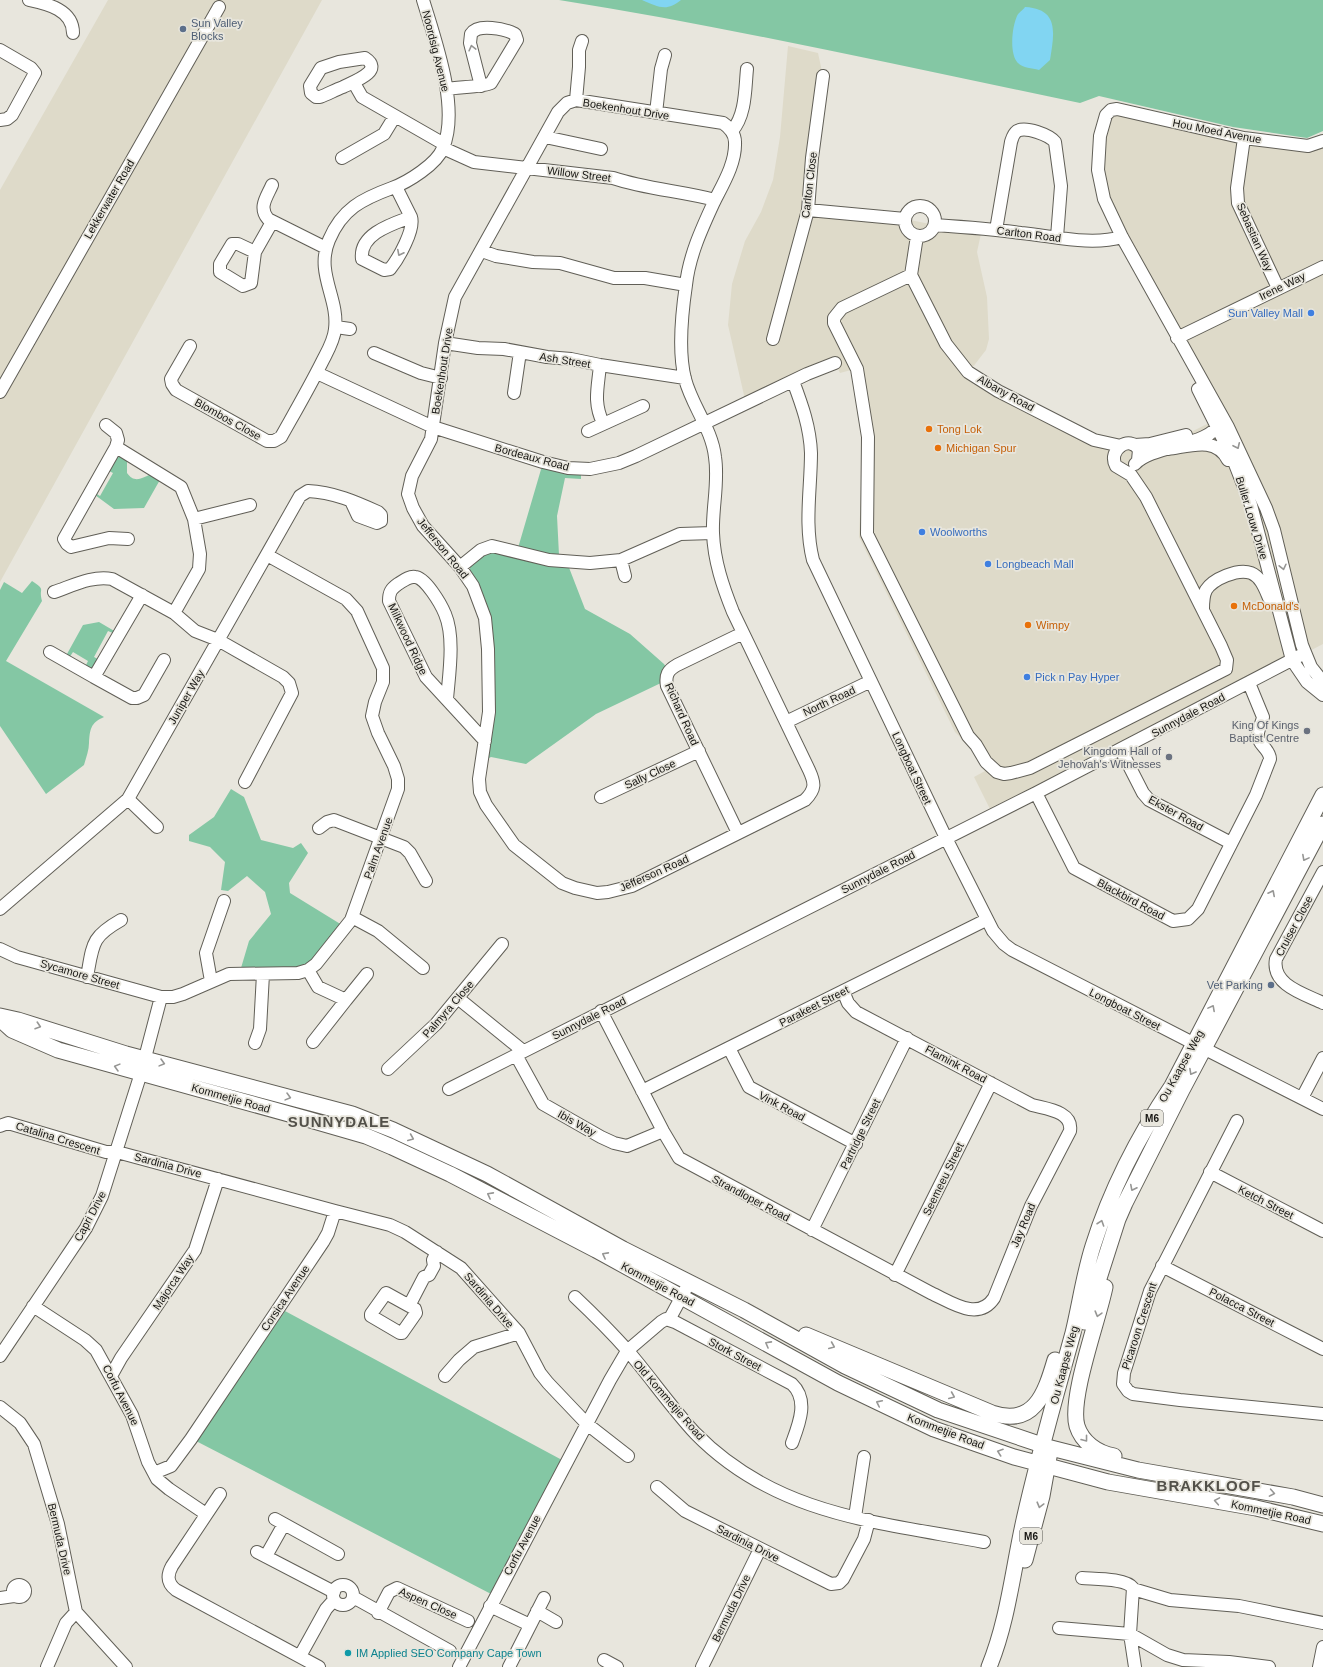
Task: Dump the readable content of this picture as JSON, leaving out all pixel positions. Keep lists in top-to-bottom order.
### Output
{
  "streets": {
    "main road": ["Ou Kaapse Weg", "Kommetjie Road", "M6"],
    "street": [
      "Noordsig Avenue",
      "Boekenhout Drive",
      "Hou Moed Avenue",
      "Willow Street",
      "Carlton Close",
      "Lekkerwater Road",
      "Carlton Road",
      "Sebastian Way",
      "Irene Way",
      "Ash Street",
      "Albany Road",
      "Blombos Close",
      "Bordeaux Road",
      "Buller Louw Drive",
      "Jefferson Road",
      "Milkwood Ridge",
      "Juniper Way",
      "North Road",
      "Richard Road",
      "Sunnydale Road",
      "Longboat Street",
      "Sally Close",
      "Ekster Road",
      "Palm Avenue",
      "Blackbird Road",
      "Cruiser Close",
      "Sycamore Street",
      "Parakeet Street",
      "Palmyra Close",
      "Flamink Road",
      "Vink Road",
      "Ibis Way",
      "Partridge Street",
      "Catalina Crescent",
      "Sardinia Drive",
      "Seemeeu Street",
      "Strandloper Road",
      "Ketch Street",
      "Capri Drive",
      "Jay Road",
      "Majorca Way",
      "Corsica Avenue",
      "Polacca Street",
      "Picaroon Crescent",
      "Stork Street",
      "Corfu Avenue",
      "Old Kommetjie Road",
      "Bermuda Drive",
      "Aspen Close"
    ]
  },
  "crossings": [
    ["Noordsig Avenue", "Willow Street"],
    ["Noordsig Avenue", "Blombos Close"],
    ["Noordsig Avenue", "Bordeaux Road"],
    ["Boekenhout Drive", "Willow Street"],
    ["Boekenhout Drive", "Ash Street"],
    ["Boekenhout Drive", "Bordeaux Road"],
    ["Boekenhout Drive", "Jefferson Road"],
    ["Hou Moed Avenue", "Sebastian Way"],
    ["Hou Moed Avenue", "Buller Louw Drive"],
    ["Carlton Road", "Buller Louw Drive"],
    ["Sebastian Way", "Irene Way"],
    ["Irene Way", "Buller Louw Drive"],
    ["Blombos Close", "Bordeaux Road"],
    ["Bordeaux Road", "Jefferson Road"],
    ["Bordeaux Road", "Longboat Street"],
    ["Buller Louw Drive", "Sunnydale Road"],
    ["Jefferson Road", "Milkwood Ridge"],
    ["Jefferson Road", "North Road"],
    ["Jefferson Road", "Richard Road"],
    ["Juniper Way", "Palm Avenue"],
    ["North Road", "Longboat Street"],
    ["Richard Road", "Sally Close"],
    ["Sunnydale Road", "Longboat Street"],
    ["Sunnydale Road", "Ekster Road"],
    ["Sunnydale Road", "Blackbird Road"],
    ["Sunnydale Road", "Ibis Way"],
    ["Sunnydale Road", "Strandloper Road"],
    ["Longboat Street", "Parakeet Street"],
    ["Longboat Street", "Ou Kaapse Weg"],
    ["Ekster Road", "Blackbird Road"],
    ["Parakeet Street", "Flamink Road"],
    ["Parakeet Street", "Vink Road"],
    ["Parakeet Street", "Strandloper Road"],
    ["Flamink Road", "Partridge Street"],
    ["Flamink Road", "Seemeeu Street"],
    ["Flamink Road", "Jay Road"],
    ["Ou Kaapse Weg", "Kommetjie Road"],
    ["Ou Kaapse Weg", "M6"],
    ["Kommetjie Road", "M6"],
    ["Kommetjie Road", "Capri Drive"],
    ["Vink Road", "Partridge Street"],
    ["Ibis Way", "Strandloper Road"],
    ["Partridge Street", "Strandloper Road"],
    ["Catalina Crescent", "Sardinia Drive"],
    ["Catalina Crescent", "Capri Drive"],
    ["Sardinia Drive", "Capri Drive"],
    ["Sardinia Drive", "Majorca Way"],
    ["Sardinia Drive", "Corsica Avenue"],
    ["Sardinia Drive", "Corfu Avenue"],
    ["Sardinia Drive", "Old Kommetjie Road"],
    ["Sardinia Drive", "Bermuda Drive"],
    ["Seemeeu Street", "Strandloper Road"],
    ["Strandloper Road", "Jay Road"],
    ["Ketch Street", "Picaroon Crescent"],
    ["Capri Drive", "Corfu Avenue"],
    ["Majorca Way", "Corfu Avenue"],
    ["Corsica Avenue", "Corfu Avenue"],
    ["Polacca Street", "Picaroon Crescent"],
    ["Corfu Avenue", "Old Kommetjie Road"]
  ],
  "districts": ["SUNNYDALE", "BRAKKLOOF"],
  "places": [
    "Sun Valley Blocks",
    "Sun Valley Mall",
    "Tong Lok",
    "Michigan Spur",
    "Woolworths",
    "Longbeach Mall",
    "McDonald's",
    "Wimpy",
    "Pick n Pay Hyper",
    "King Of Kings Baptist Centre",
    "Kingdom Hall of Jehovah's Witnesses",
    "Vet Parking",
    "IM Applied SEO Company Cape Town"
  ]
}
